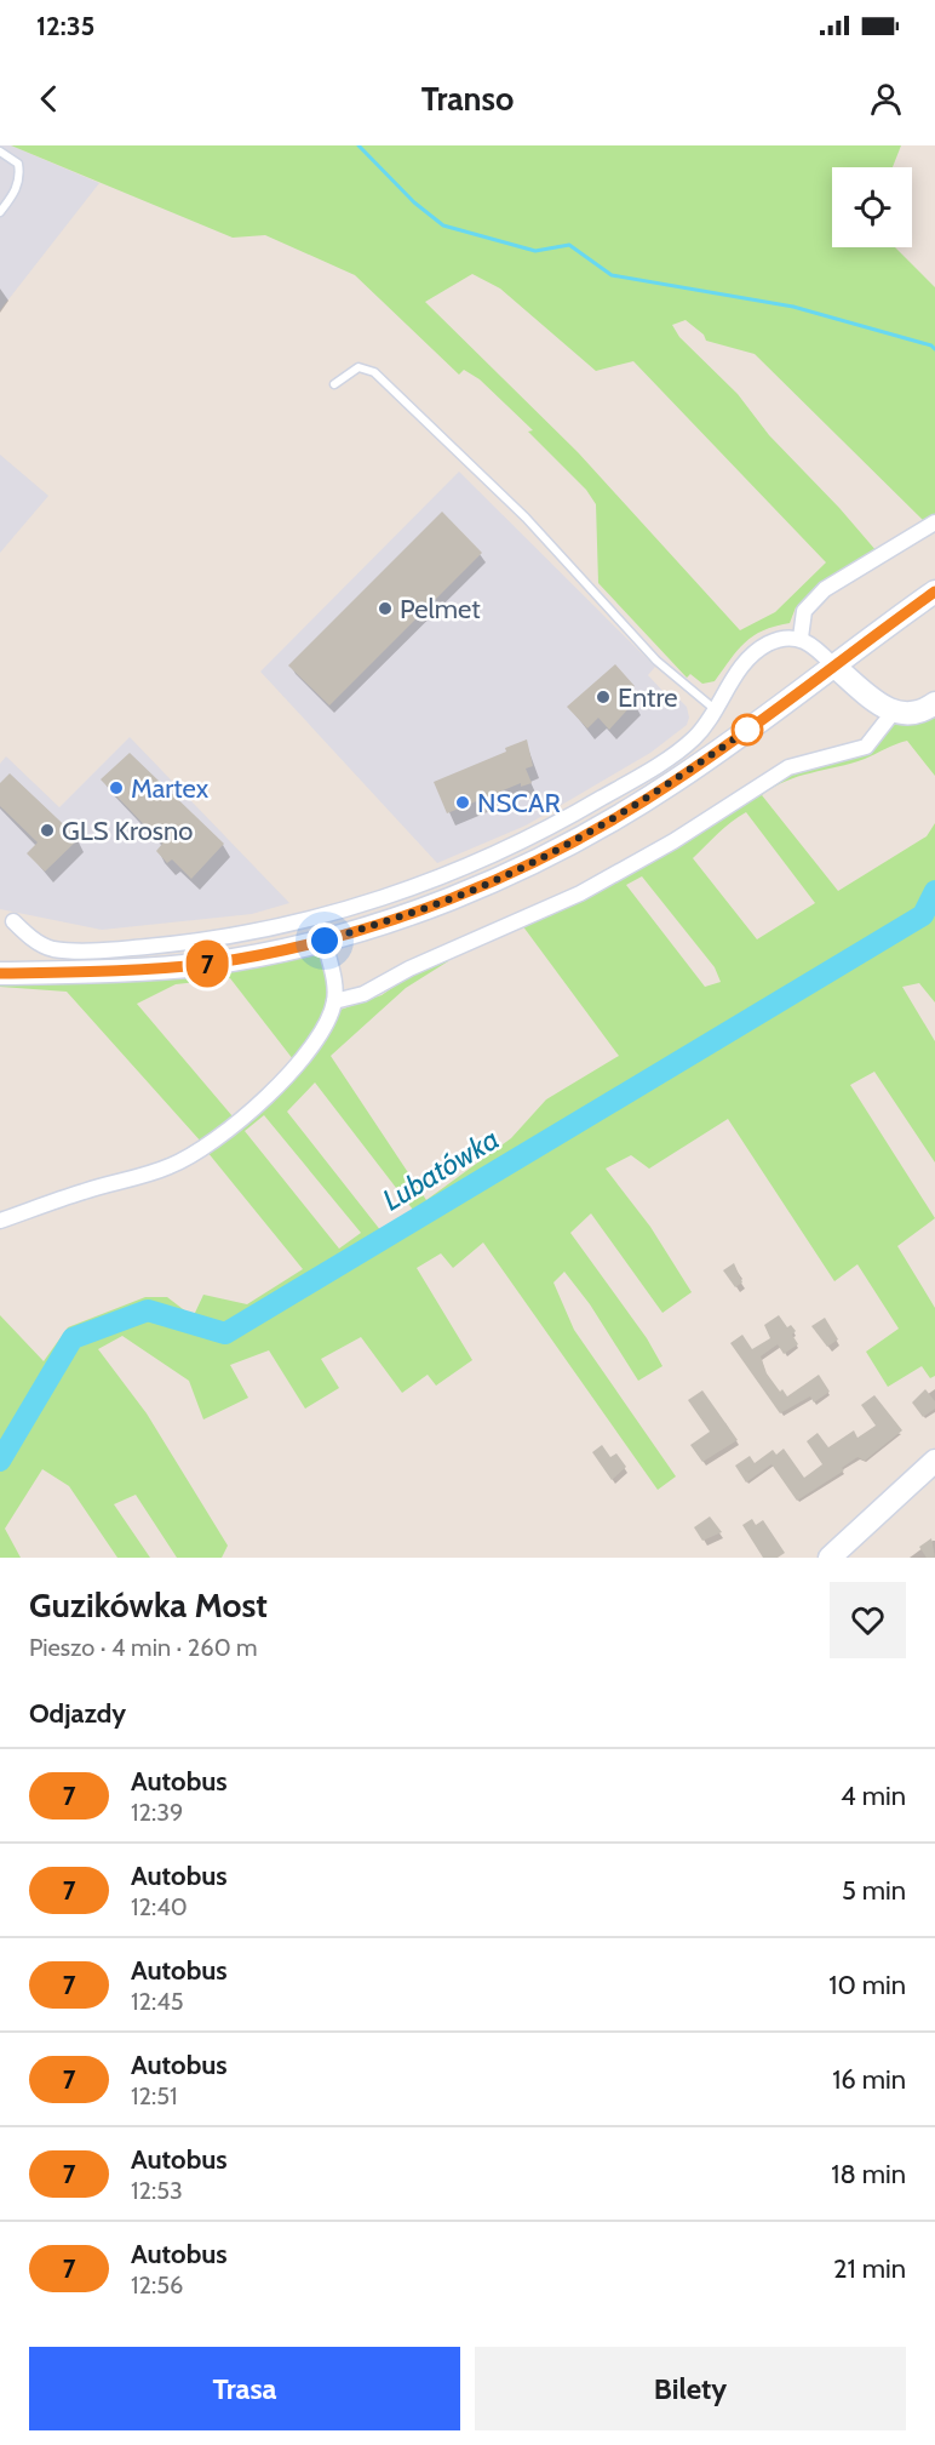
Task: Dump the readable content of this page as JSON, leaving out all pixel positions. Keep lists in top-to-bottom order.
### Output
{
  "water": ["Lubatówka"],
  "places": [
    "Pelmet",
    "Entre",
    "Martex",
    "NSCAR",
    "GLS Krosno"
  ],
  "lines": ["bus line 7"],
  "page": {
    "status": "12:35",
    "header": "Transo",
    "on_map": "7",
    "heading": [
      ["Guzikówka Most", "Pieszo · 4 min · 260 m"],
      "Odjazdy"
    ],
    "list": [
      {
        "mark": "7",
        "name": "Autobus",
        "note": "12:39",
        "value": "4 min"
      },
      {
        "mark": "7",
        "name": "Autobus",
        "note": "12:40",
        "value": "5 min"
      },
      {
        "mark": "7",
        "name": "Autobus",
        "note": "12:45",
        "value": "10 min"
      },
      {
        "mark": "7",
        "name": "Autobus",
        "note": "12:51",
        "value": "16 min"
      },
      {
        "mark": "7",
        "name": "Autobus",
        "note": "12:53",
        "value": "18 min"
      },
      {
        "mark": "7",
        "name": "Autobus",
        "note": "12:56",
        "value": "21 min"
      }
    ],
    "buttons": ["Trasa", "Bilety"]
  }
}
